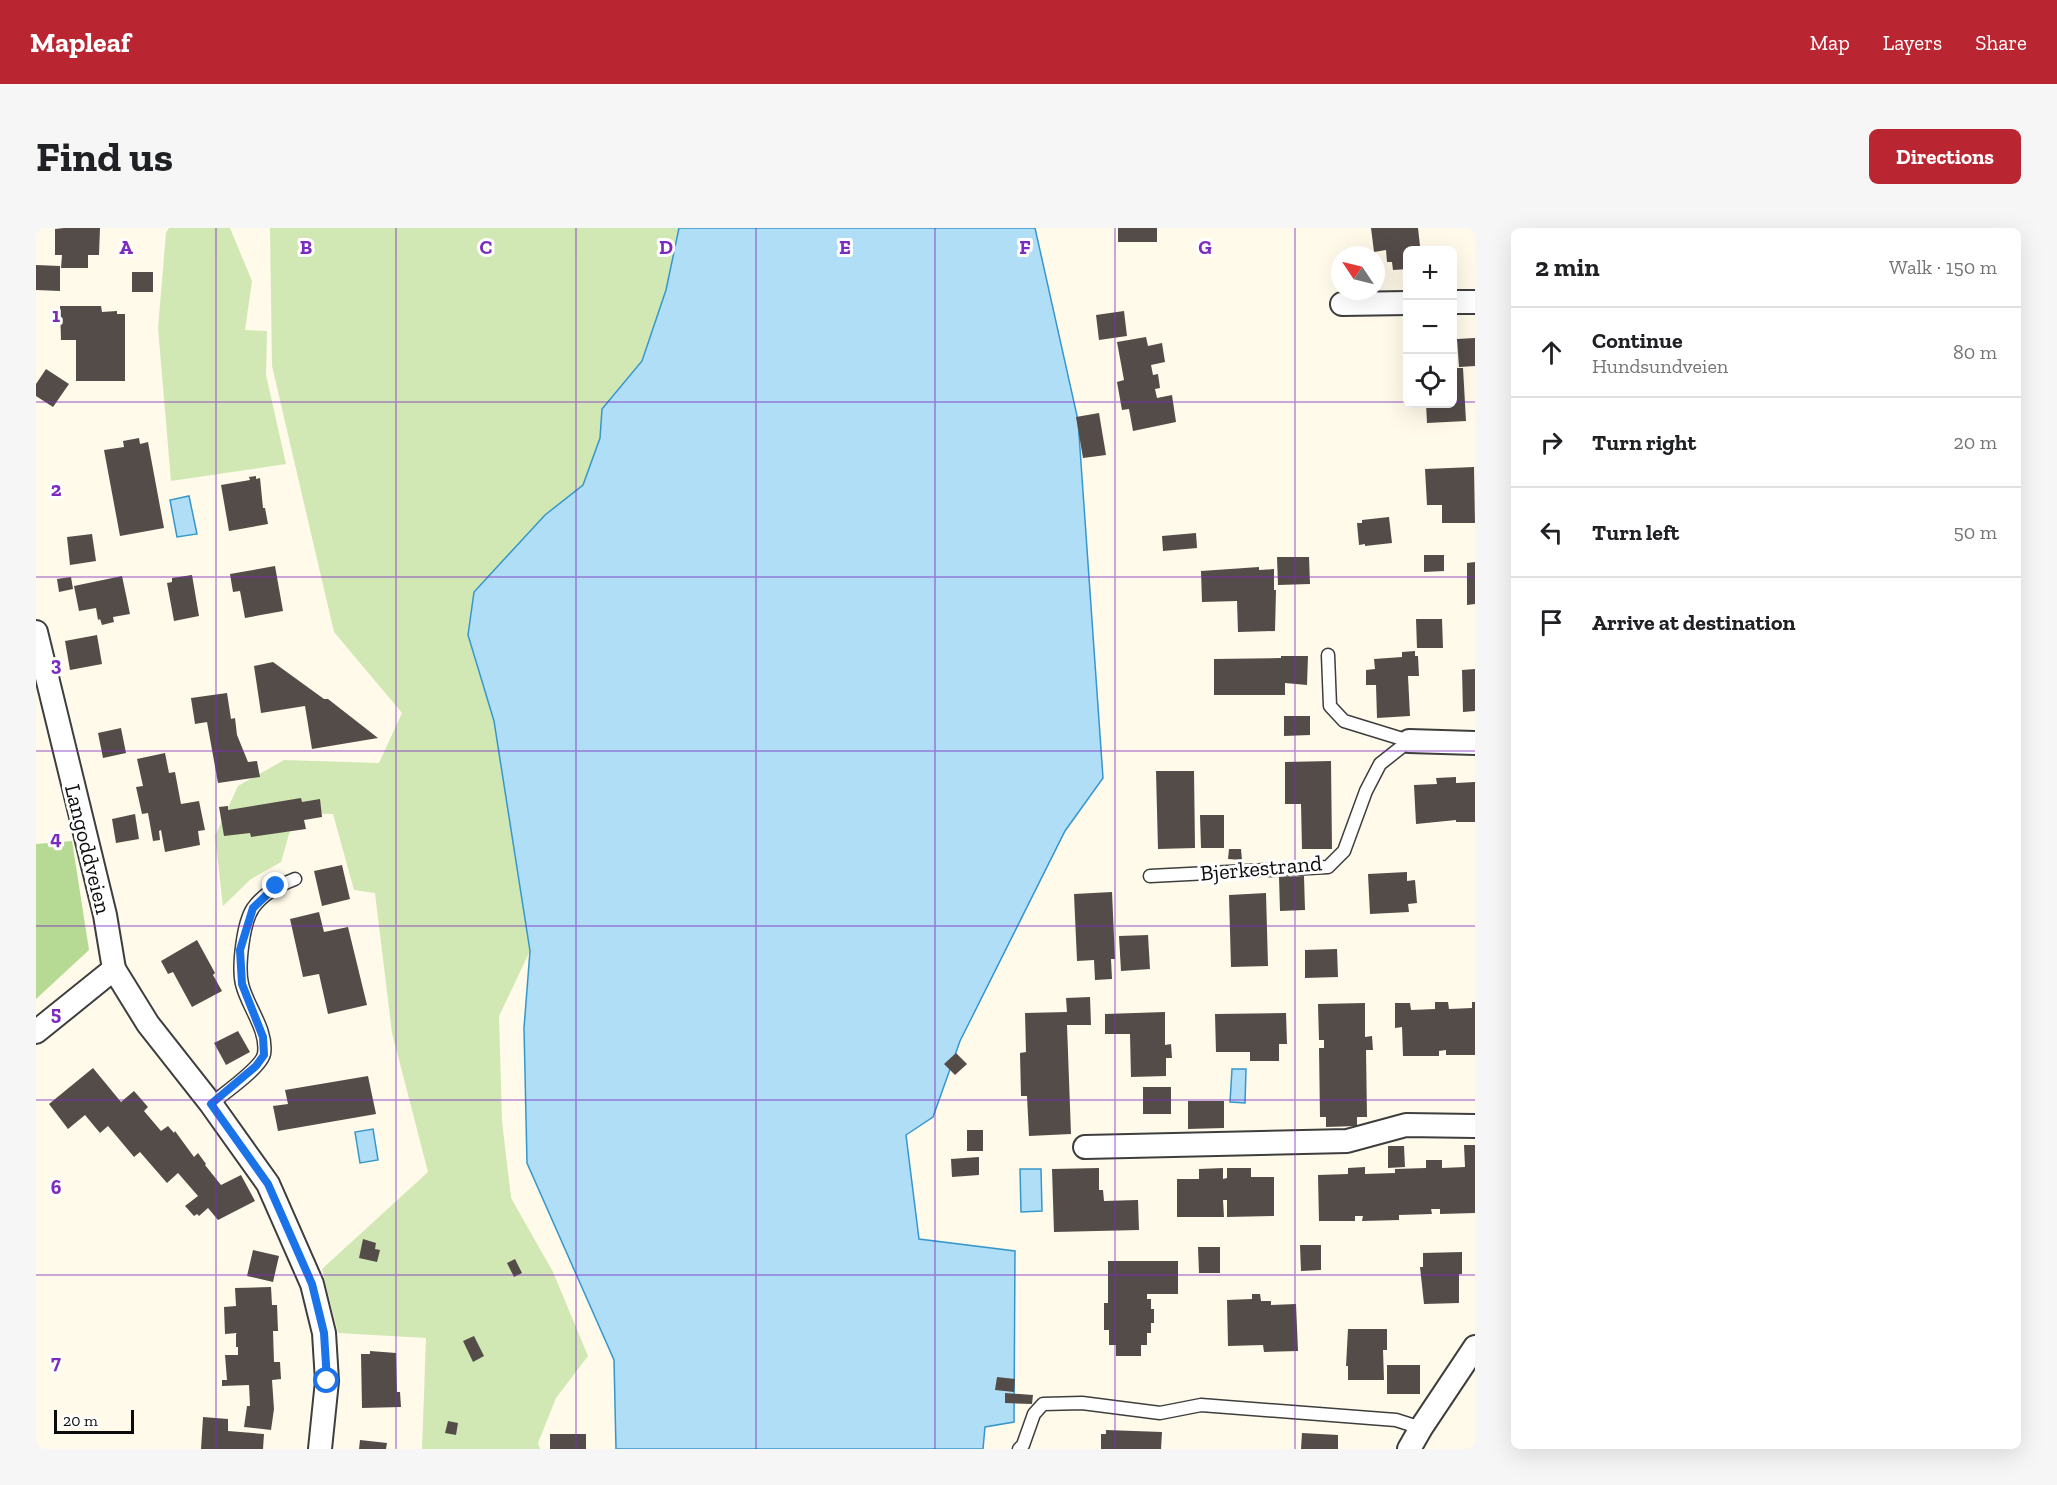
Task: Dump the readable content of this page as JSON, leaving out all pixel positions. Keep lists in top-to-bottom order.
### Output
{
  "streets": {
    "street": ["Langoddveien"],
    "lane": ["Bjerkestrand"]
  },
  "scale_bar": "20 m",
  "north": "top left",
  "page": {
    "header": "Mapleaf",
    "nav": ["Map", "Layers", "Share"],
    "buttons": "Directions",
    "title": "Find us",
    "heading": ["2 min", "Walk · 150 m"],
    "map_buttons": ["+", "−"],
    "list": [
      ["Continue", "Hundsundveien", "80 m"],
      ["Turn right", "20 m"],
      ["Turn left", "50 m"],
      "Arrive at destination"
    ],
    "scale": "20 m"
  },
  "grid": {
    "columns": [
      "A",
      "B",
      "C",
      "D",
      "E",
      "F",
      "G"
    ],
    "rows": [
      "1",
      "2",
      "3",
      "4",
      "5",
      "6",
      "7"
    ]
  }
}
